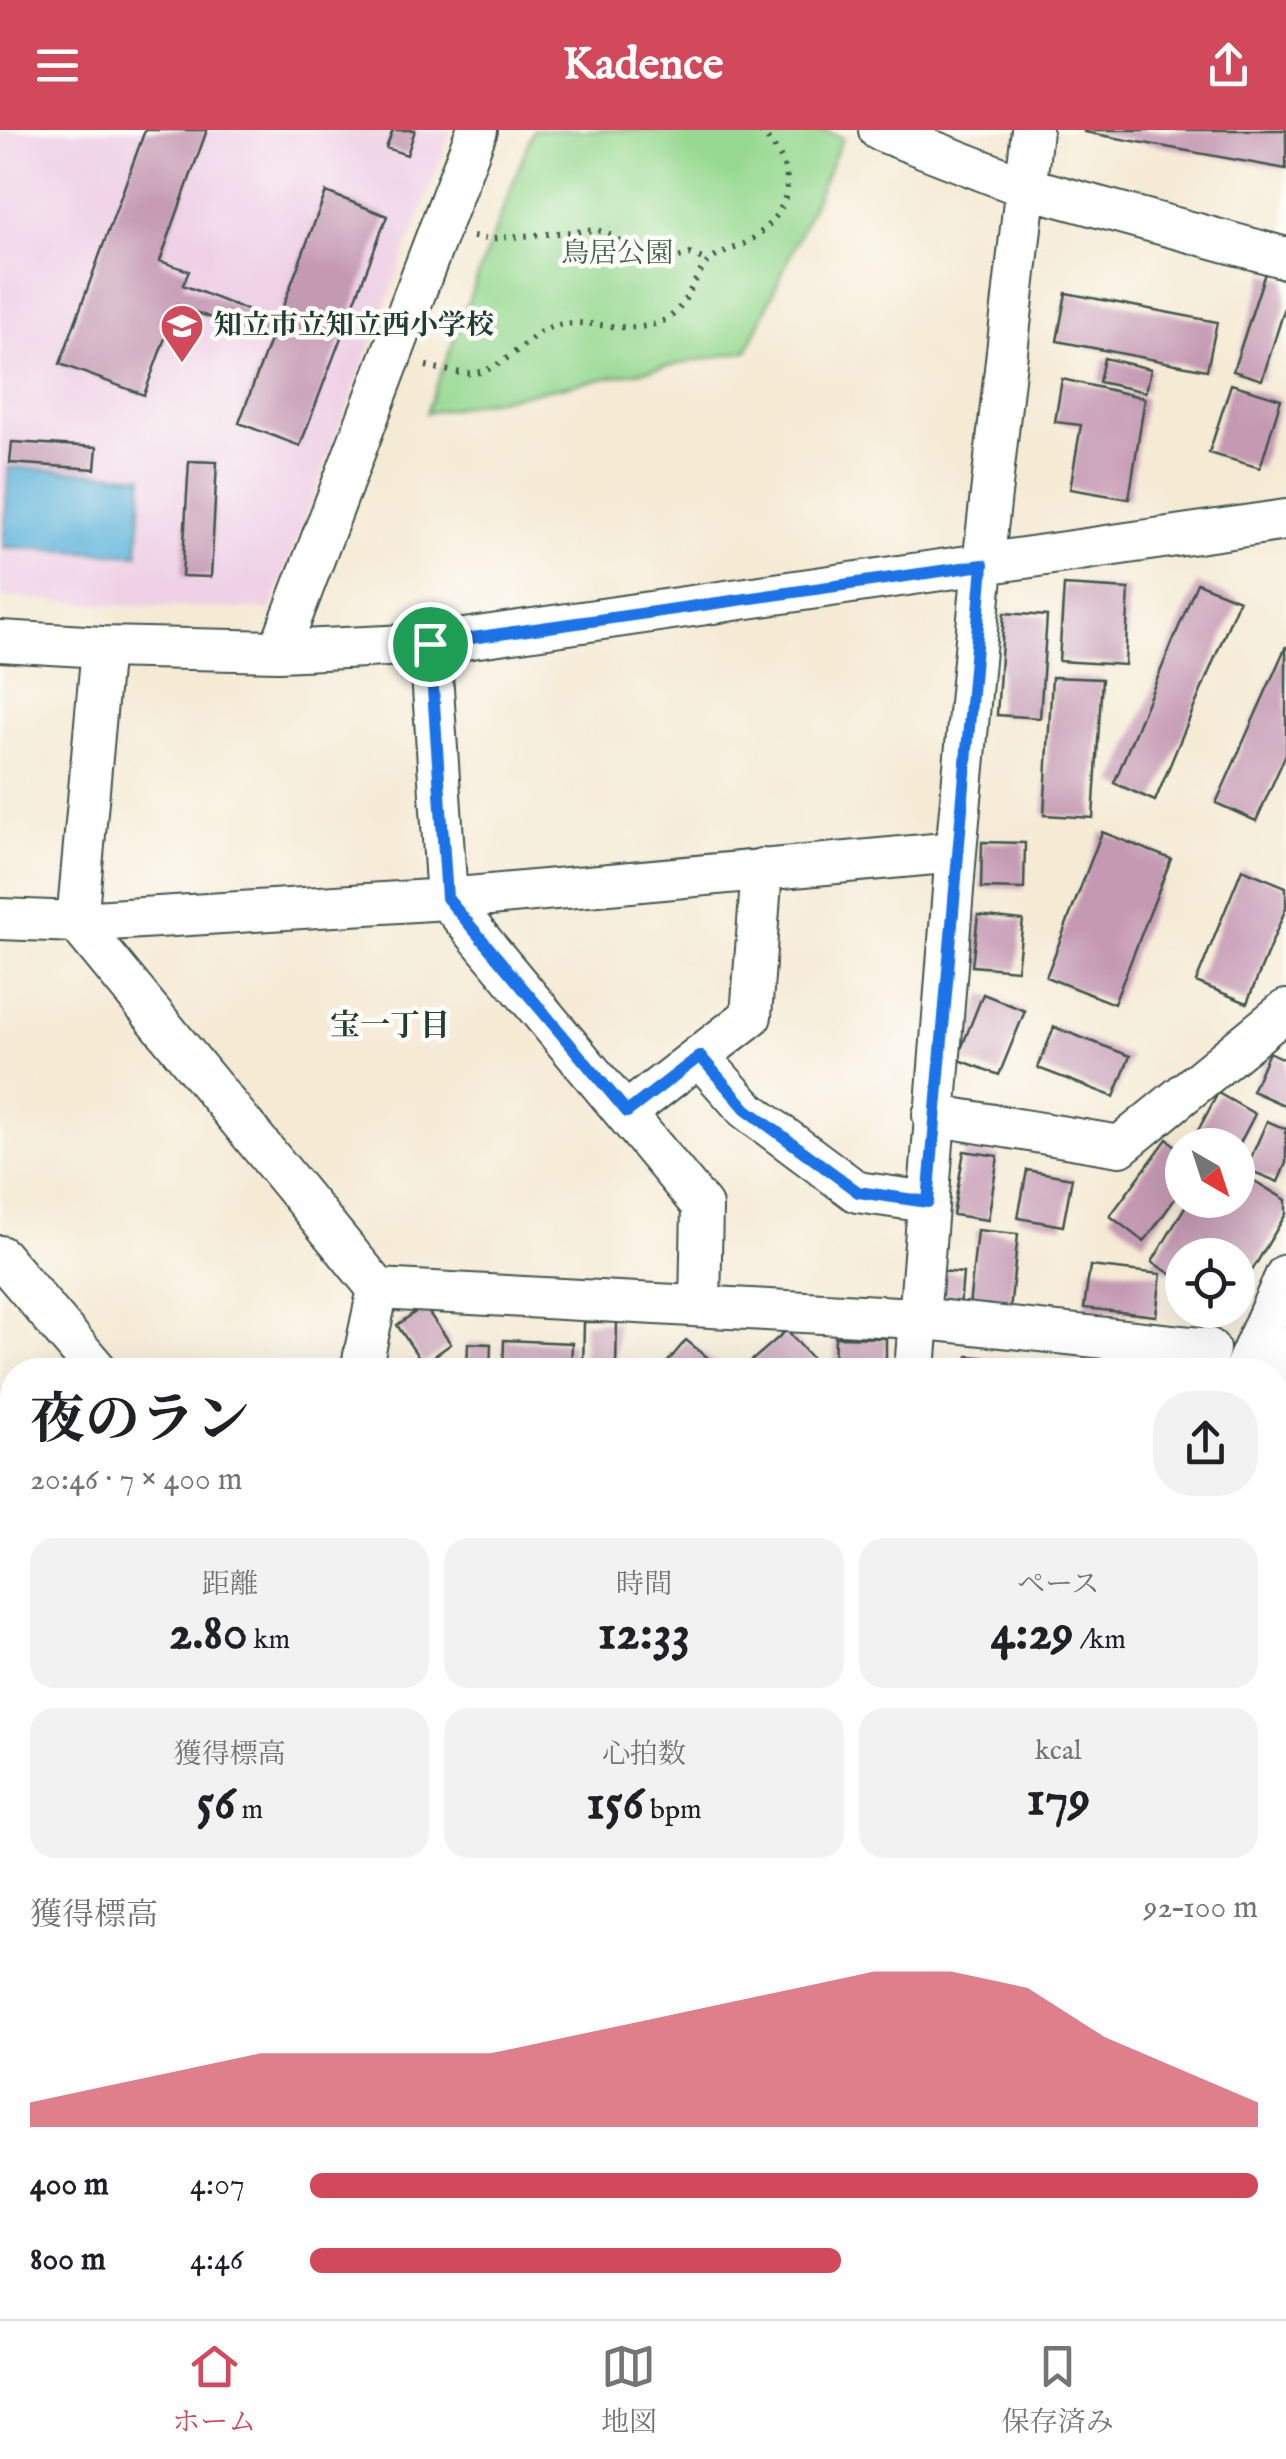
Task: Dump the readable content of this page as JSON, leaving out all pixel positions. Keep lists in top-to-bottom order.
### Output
{
  "districts": ["宝一丁目"],
  "parks": ["鳥居公園"],
  "places": {
    "school or university": ["知立市立知立西小学校"]
  },
  "north": "bottom right",
  "page": {
    "header": "Kadence",
    "heading": ["夜のラン", "20:46 · 7 × 400 m"],
    "stats": [
      ["距離", "2.80 km"],
      ["時間", "12:33"],
      ["ペース", "4:29 /km"],
      ["獲得標高", "56 m"],
      ["心拍数", "156 bpm"],
      ["kcal", "179"]
    ],
    "chart": ["獲得標高", "92–100 m"],
    "list": [
      {
        "name": "400 m",
        "note": "4:07"
      },
      {
        "name": "800 m",
        "note": "4:46"
      }
    ],
    "tabs": ["ホーム", "地図", "保存済み"]
  }
}
